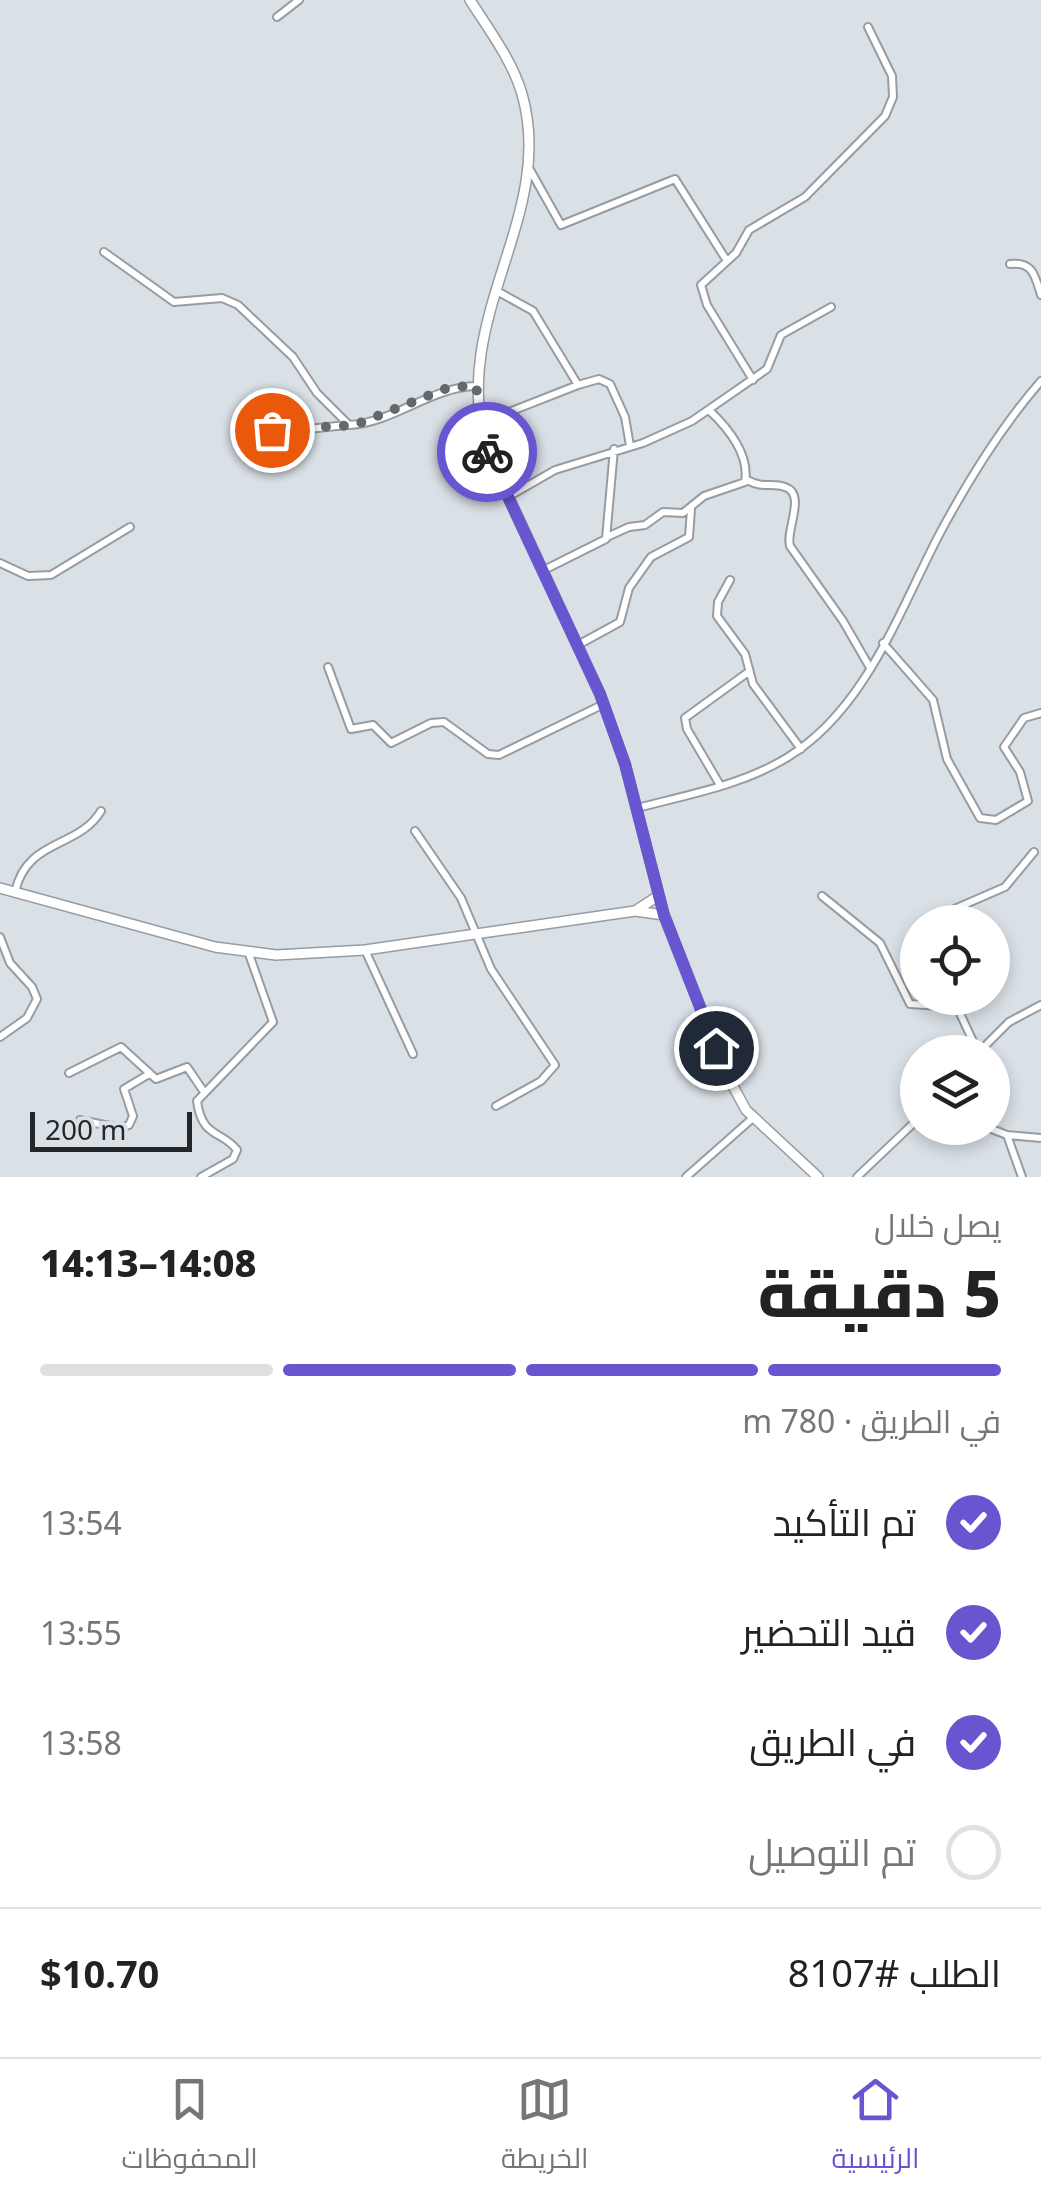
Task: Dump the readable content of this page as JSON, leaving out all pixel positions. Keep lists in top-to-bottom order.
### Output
{
  "scale_bar": "200 m",
  "page": {
    "scale": "200 m",
    "heading": ["5 دقيقة", "يصل خلال", "14:08–14:13"],
    "panel": ["الطلب #8107", "$10.70"],
    "bar": "في الطريق · 780 m",
    "list": [
      ["تم التأكيد", "13:54"],
      ["قيد التحضير", "13:55"],
      ["في الطريق", "13:58"],
      "تم التوصيل"
    ],
    "tabs": ["الرئيسية", "الخريطة", "المحفوظات"]
  }
}
